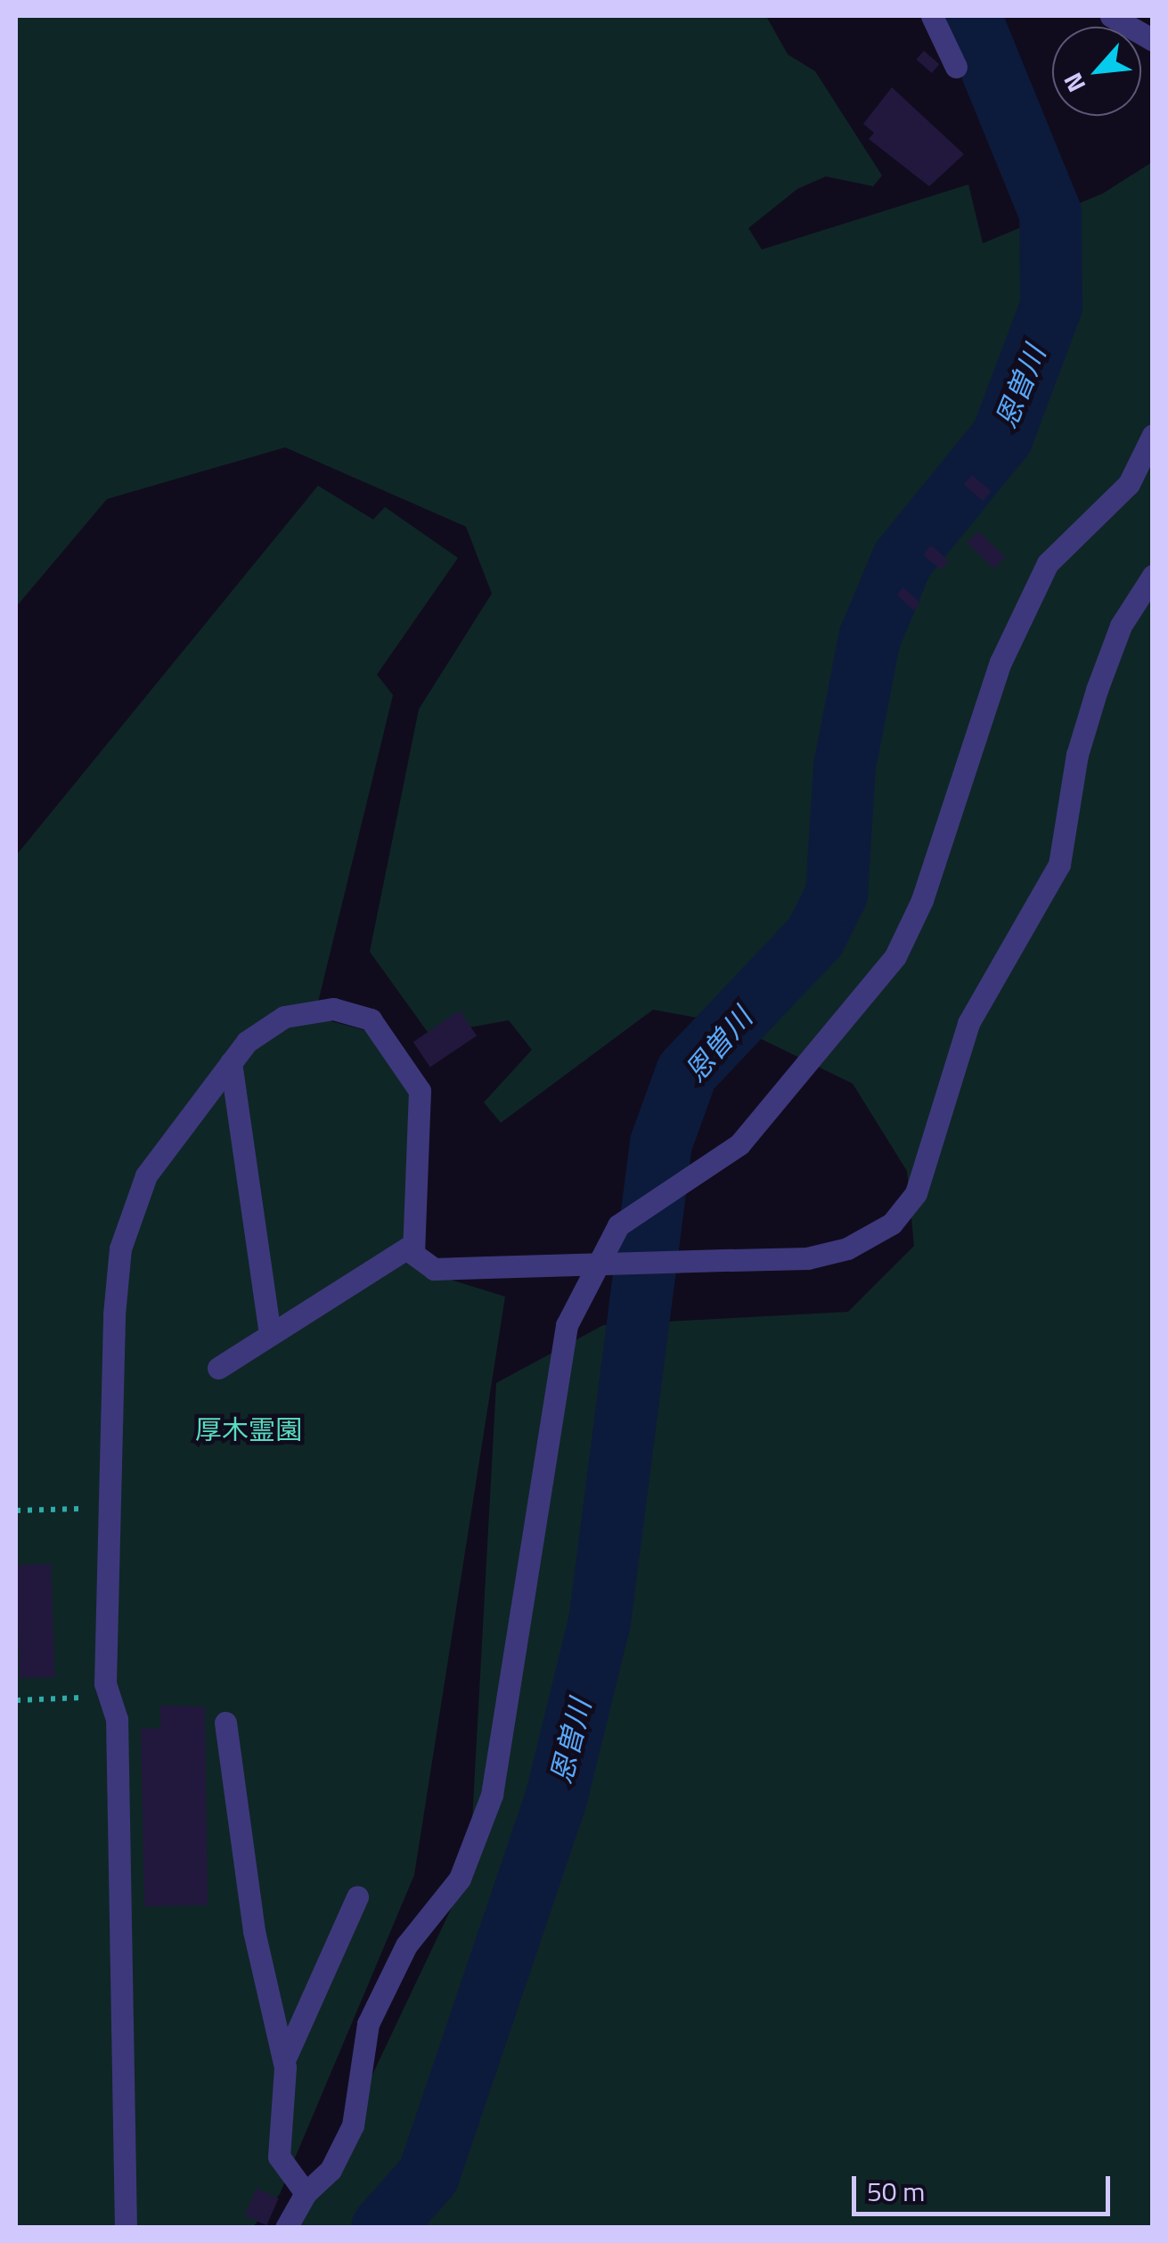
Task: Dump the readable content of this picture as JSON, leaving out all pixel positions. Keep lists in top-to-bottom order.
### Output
{
  "water": ["恩曽川"],
  "parks": ["厚木霊園"],
  "scale_bar": "50 m",
  "north": "bottom left"
}
